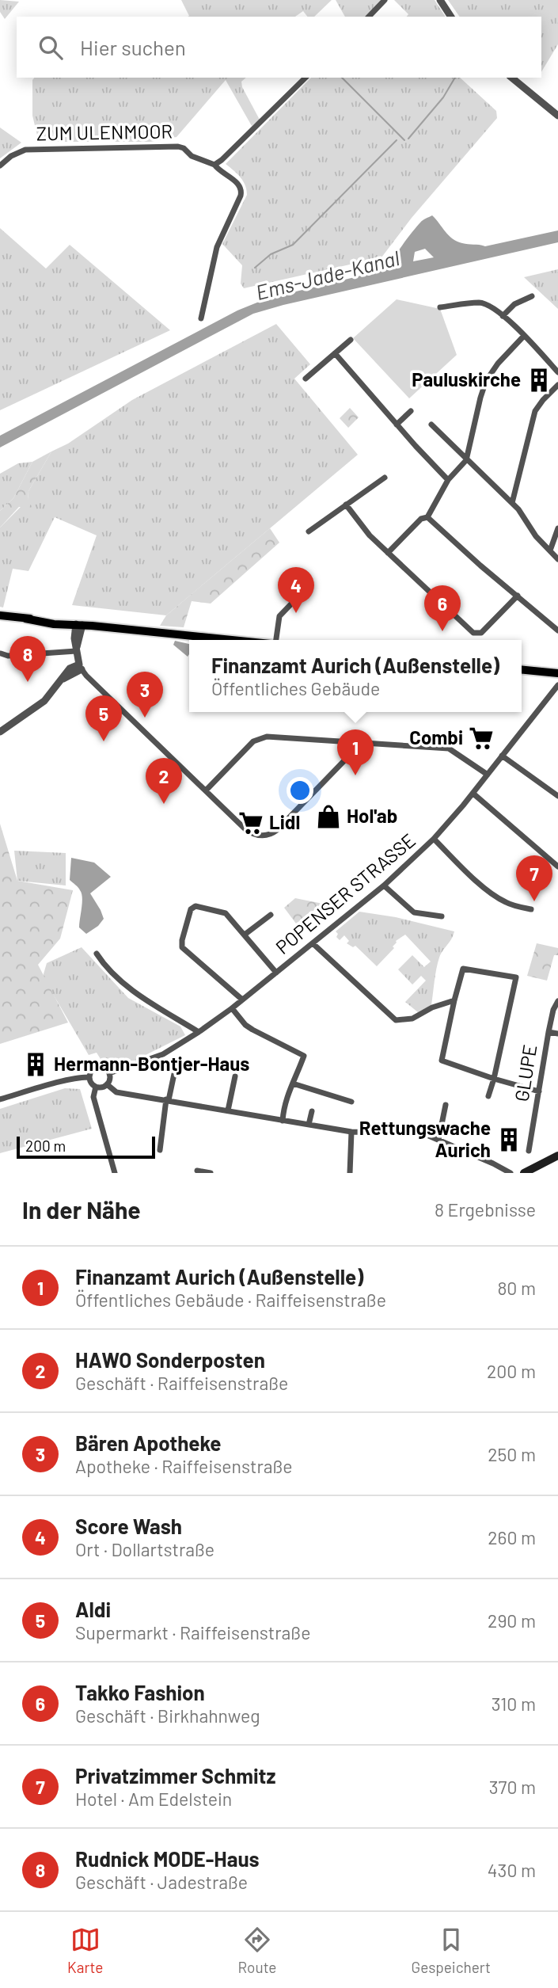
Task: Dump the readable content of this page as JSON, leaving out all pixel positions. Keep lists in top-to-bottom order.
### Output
{
  "streets": {
    "street": ["ZUM ULENMOOR", "POPENSER STRASSE", "GLUPE"]
  },
  "water": ["Ems-Jade-Kanal"],
  "places": {
    "building": ["Pauluskirche", "Hermann-Bontjer-Haus", "Rettungswache Aurich"],
    "supermarket": ["Combi", "Lidl"],
    "shop": ["Hol'ab"]
  },
  "scale_bar": "200 m",
  "page": {
    "search": "Hier suchen",
    "pins": [
      "4",
      "6",
      "8",
      "3",
      "5",
      "1",
      "2",
      "7"
    ],
    "popup": ["Finanzamt Aurich (Außenstelle)", "Öffentliches Gebäude"],
    "scale": "200 m",
    "heading": ["In der Nähe", "8 Ergebnisse"],
    "list": [
      {
        "mark": "1",
        "name": "Finanzamt Aurich (Außenstelle)",
        "note": "Öffentliches Gebäude · Raiffeisenstraße",
        "value": "80 m"
      },
      {
        "mark": "2",
        "name": "HAWO Sonderposten",
        "note": "Geschäft · Raiffeisenstraße",
        "value": "200 m"
      },
      {
        "mark": "3",
        "name": "Bären Apotheke",
        "note": "Apotheke · Raiffeisenstraße",
        "value": "250 m"
      },
      {
        "mark": "4",
        "name": "Score Wash",
        "note": "Ort · Dollartstraße",
        "value": "260 m"
      },
      {
        "mark": "5",
        "name": "Aldi",
        "note": "Supermarkt · Raiffeisenstraße",
        "value": "290 m"
      },
      {
        "mark": "6",
        "name": "Takko Fashion",
        "note": "Geschäft · Birkhahnweg",
        "value": "310 m"
      },
      {
        "mark": "7",
        "name": "Privatzimmer Schmitz",
        "note": "Hotel · Am Edelstein",
        "value": "370 m"
      },
      {
        "mark": "8",
        "name": "Rudnick MODE-Haus",
        "note": "Geschäft · Jadestraße",
        "value": "430 m"
      }
    ],
    "nav": ["Karte", "Route", "Gespeichert"]
  }
}
